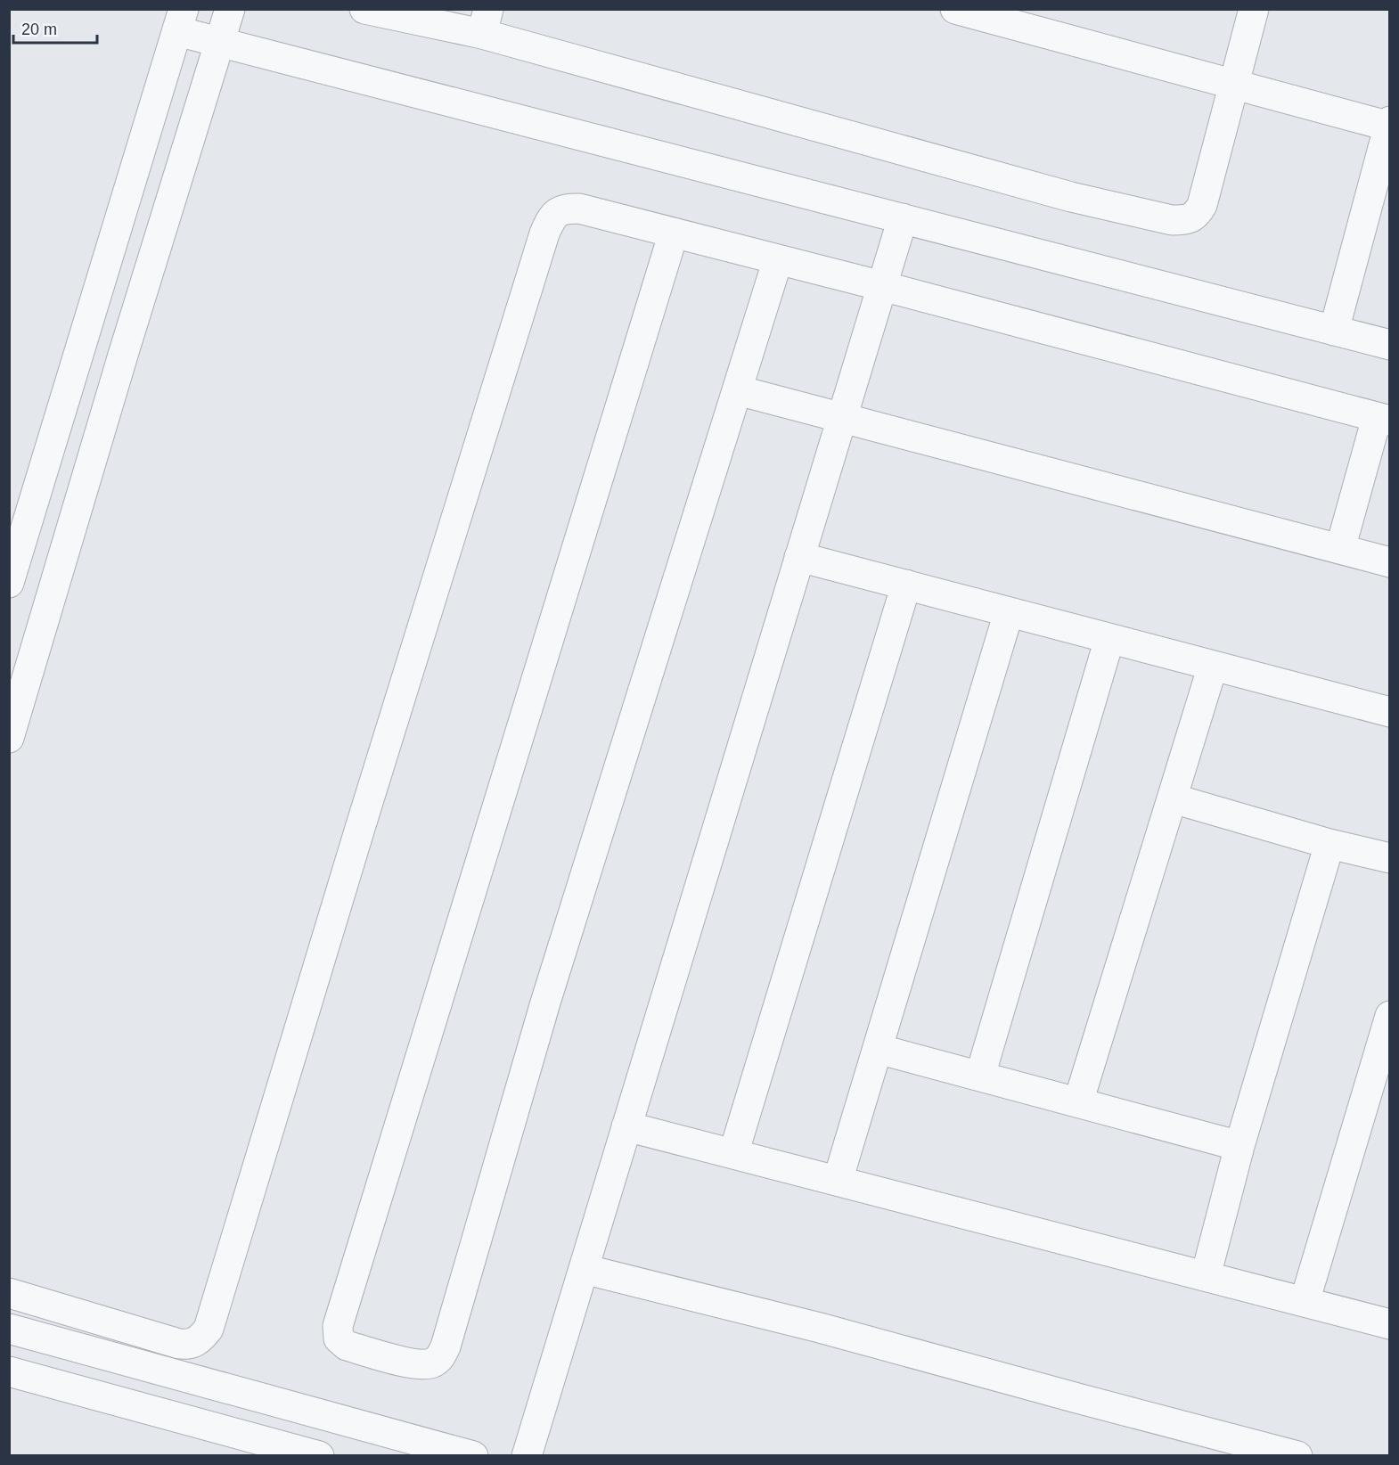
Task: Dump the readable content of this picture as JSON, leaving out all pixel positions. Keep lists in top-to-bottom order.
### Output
{
  "scale_bar": "20 m"
}
